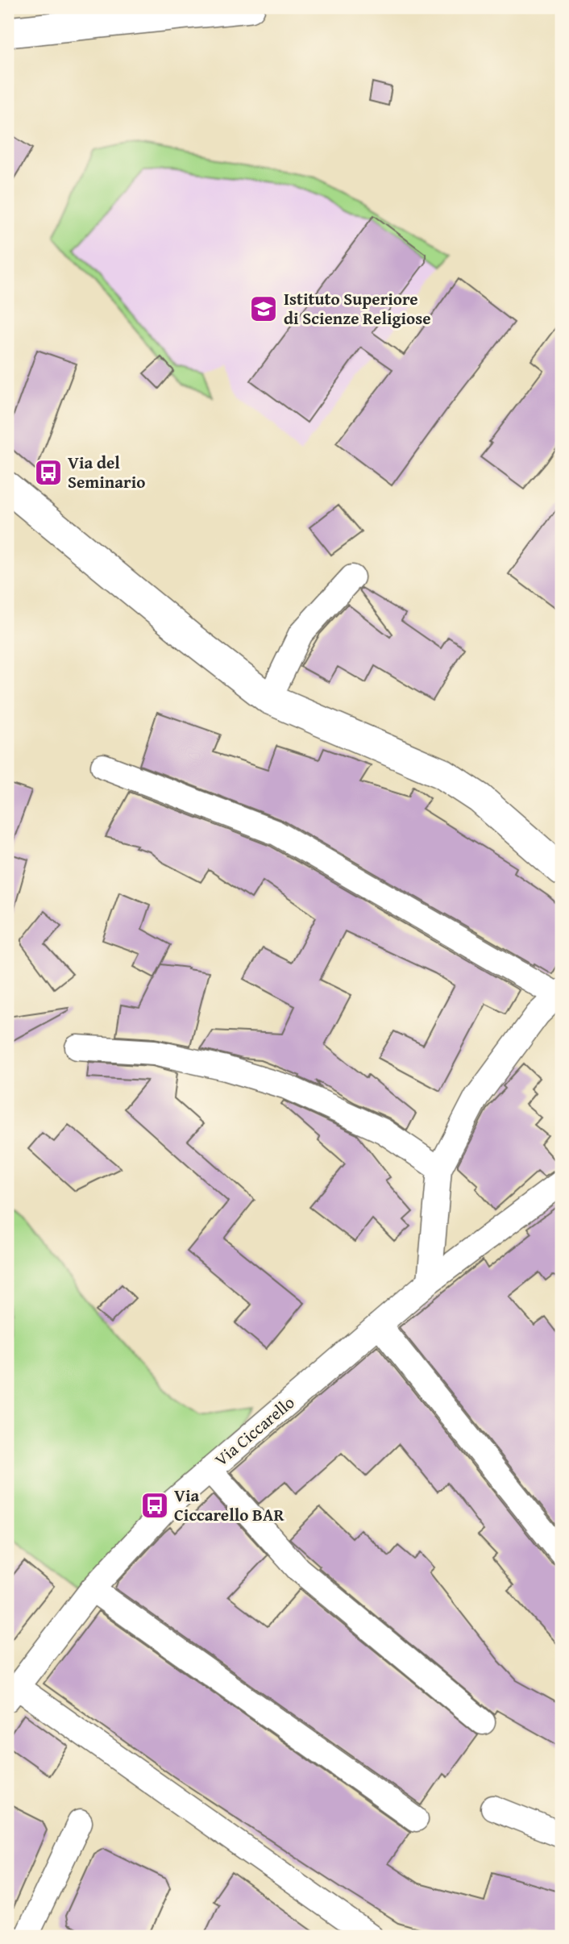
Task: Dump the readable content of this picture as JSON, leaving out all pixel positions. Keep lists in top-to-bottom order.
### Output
{
  "streets": {
    "street": ["Via Ciccarello"]
  },
  "places": {
    "school or university": ["Istituto Superiore di Scienze Religiose"],
    "bus stop": ["Via del Seminario", "Via Ciccarello BAR"]
  }
}
